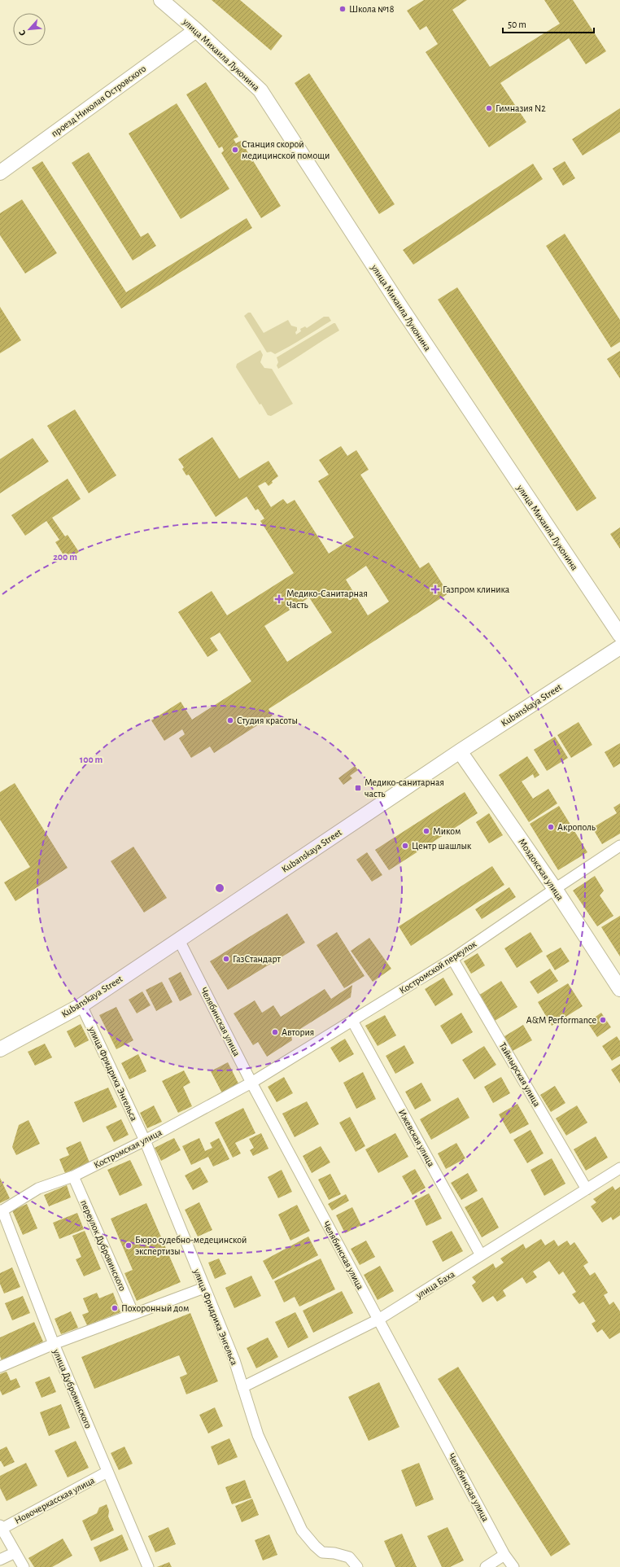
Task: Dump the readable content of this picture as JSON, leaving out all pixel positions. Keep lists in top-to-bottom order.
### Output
{
  "streets": {
    "main road": [
      "улица Михаила Луконина",
      "проезд Николая Островского",
      "Kubanskaya Street",
      "Моздокская улица"
    ],
    "street": [
      "Костромской переулок",
      "Челябинская улица",
      "улица Фридриха Энгельса",
      "Таймырская улица",
      "Ижевская улица",
      "Костромская улица",
      "переулок Дубровинского",
      "улица Баха",
      "улица Дубровинского",
      "Новочеркасская улица"
    ]
  },
  "crossings": [
    ["улица Михаила Луконина", "проезд Николая Островского"],
    ["Kubanskaya Street", "Моздокская улица"],
    ["Kubanskaya Street", "Челябинская улица"],
    ["Kubanskaya Street", "улица Фридриха Энгельса"],
    ["Моздокская улица", "Костромской переулок"],
    ["Костромской переулок", "Челябинская улица"],
    ["Костромской переулок", "Таймырская улица"],
    ["Костромской переулок", "Ижевская улица"],
    ["Костромской переулок", "Костромская улица"],
    ["Челябинская улица", "Костромская улица"],
    ["Челябинская улица", "улица Баха"],
    ["улица Фридриха Энгельса", "Костромская улица"],
    ["улица Фридриха Энгельса", "улица Баха"],
    ["Таймырская улица", "улица Баха"],
    ["Ижевская улица", "улица Баха"],
    ["Костромская улица", "переулок Дубровинского"],
    ["Костромская улица", "улица Дубровинского"],
    ["улица Дубровинского", "Новочеркасская улица"]
  ],
  "places": {
    "other": [
      "Школа №18",
      "Гимназия N2",
      "Станция скорой медицинской помощи",
      "Студия красоты",
      "Акрополь",
      "Миком",
      "Центр шашлык",
      "ГазСтандарт",
      "A&M Performance",
      "Автория",
      "Бюро судебно-медецинской экспертизы",
      "Похоронный дом"
    ],
    "health": ["Газпром клиника", "Медико-Санитарная Часть"],
    "transit": ["Медико-санитарная часть"]
  },
  "scale_bar": "50 m",
  "north": "bottom left",
  "rings": ["200 m", "100 m"]
}
